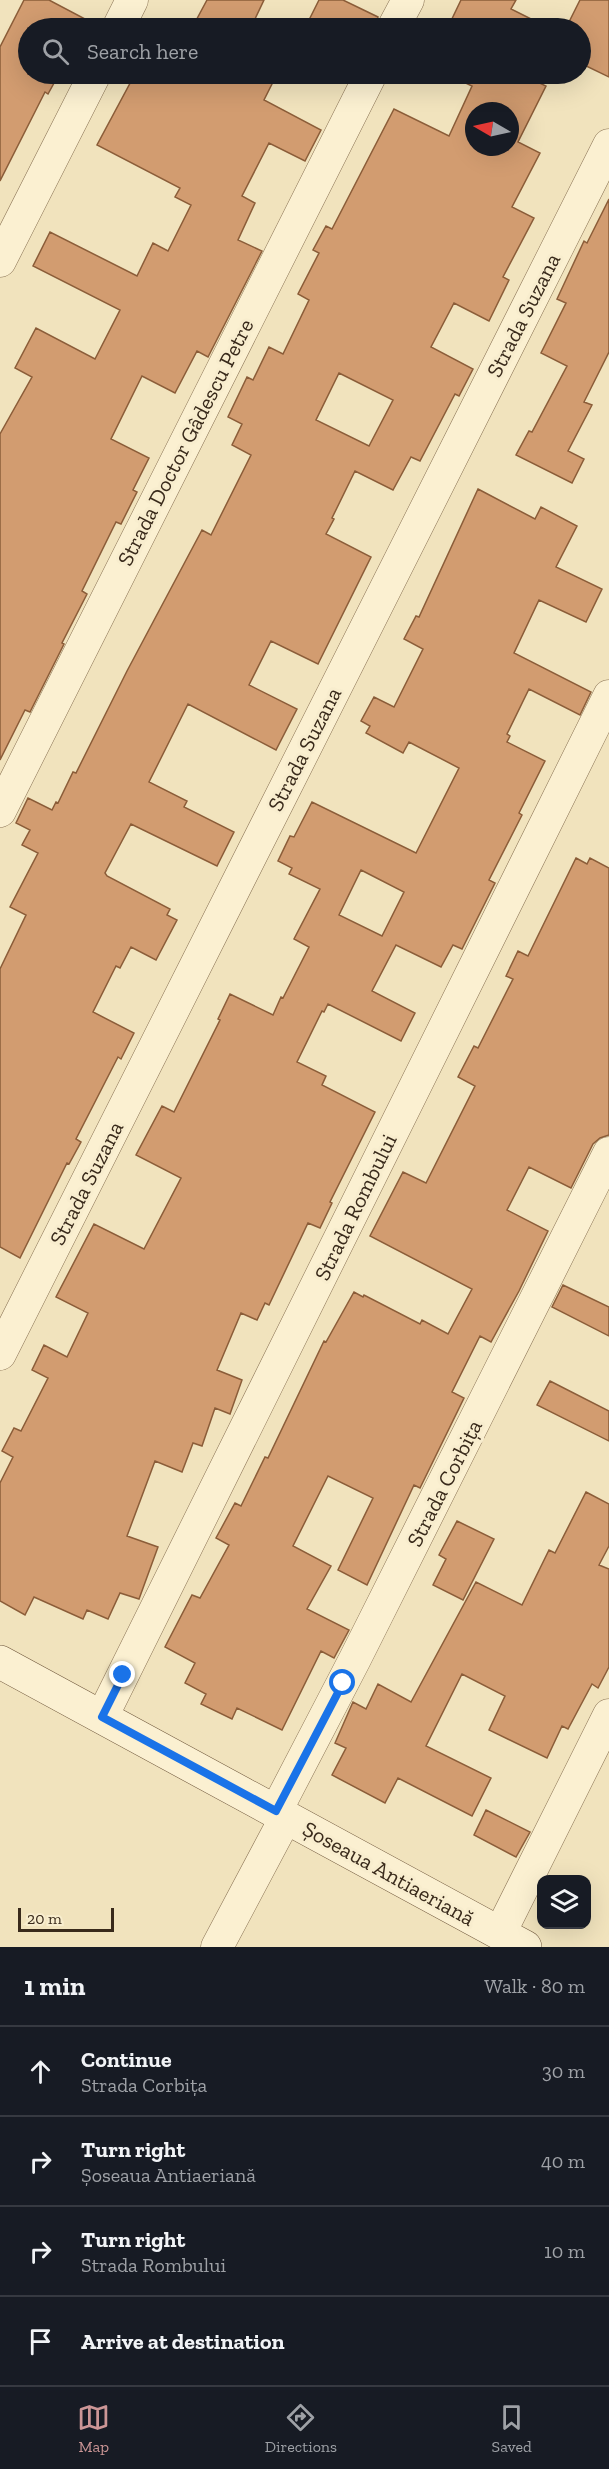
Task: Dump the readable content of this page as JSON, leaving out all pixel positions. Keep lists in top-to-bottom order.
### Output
{
  "streets": {
    "main road": ["Șoseaua Antiaeriană"],
    "street": [
      "Strada Suzana",
      "Strada Doctor Gâdescu Petre",
      "Strada Rombului",
      "Strada Corbița"
    ]
  },
  "crossings": [
    ["Strada Rombului", "Șoseaua Antiaeriană"],
    ["Strada Corbița", "Șoseaua Antiaeriană"]
  ],
  "scale_bar": "20 m",
  "north": "left",
  "page": {
    "search": "Search here",
    "scale": "20 m",
    "heading": ["1 min", "Walk · 80 m"],
    "list": [
      ["Continue", "Strada Corbița", "30 m"],
      ["Turn right", "Șoseaua Antiaeriană", "40 m"],
      ["Turn right", "Strada Rombului", "10 m"],
      "Arrive at destination"
    ],
    "nav": ["Map", "Directions", "Saved"]
  }
}
